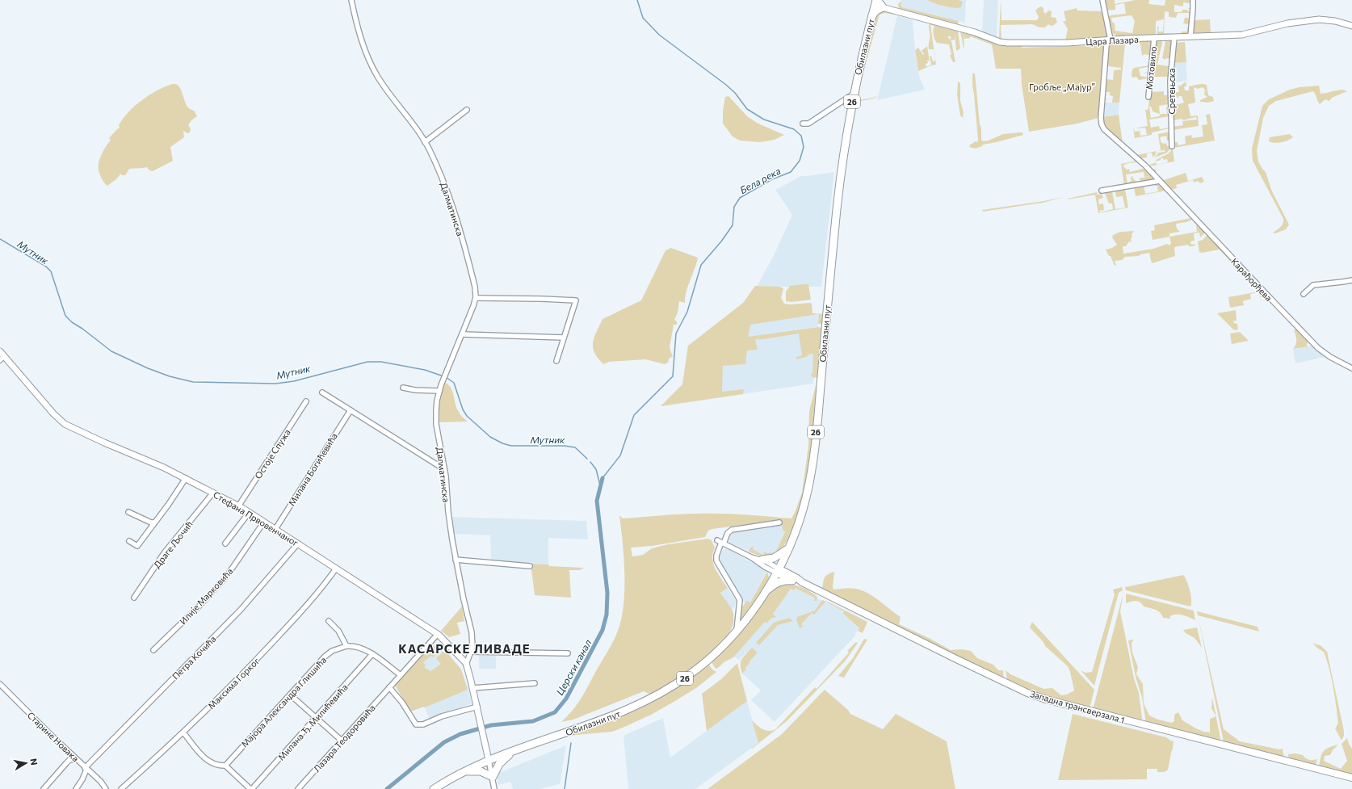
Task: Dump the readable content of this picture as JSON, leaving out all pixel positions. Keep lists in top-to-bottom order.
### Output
{
  "streets": {
    "main road": ["Обилазни пут", "26", "Западна трансверзала 1"],
    "street": [
      "Цара Лазара",
      "Мотовило",
      "Сретењска",
      "Далматинска",
      "Карађорђева",
      "Остоје Спужа",
      "Милана Богићевића",
      "Стефана Првовенчаног",
      "Драге Љочић",
      "Илије Марковића",
      "Петра Кочића",
      "Максима Горког",
      "Мајора Александра Глишића",
      "Милана Ђ. Милићевића",
      "Старине Новака",
      "Лазара Теодоровића"
    ]
  },
  "crossings": [
    ["Цара Лазара", "Мотовило"],
    ["Цара Лазара", "Сретењска"],
    ["Цара Лазара", "Карађорђева"],
    ["Обилазни пут", "Стефана Првовенчаног"],
    ["Обилазни пут", "Западна трансверзала 1"],
    ["Далматинска", "Стефана Првовенчаног"],
    ["Остоје Спужа", "Стефана Првовенчаног"],
    ["Милана Богићевића", "Стефана Првовенчаног"],
    ["Стефана Првовенчаног", "Драге Љочић"],
    ["Стефана Првовенчаног", "Илије Марковића"],
    ["Стефана Првовенчаног", "Петра Кочића"],
    ["Стефана Првовенчаног", "Максима Горког"],
    ["Стефана Првовенчаног", "Лазара Теодоровића"],
    ["Петра Кочића", "Старине Новака"]
  ],
  "districts": ["КАСАРСКЕ ЛИВАДЕ"],
  "water": ["Бела река", "Мутник", "Церски канал"],
  "parks": ["Гробље „Мајур”"],
  "north": "right"
}
